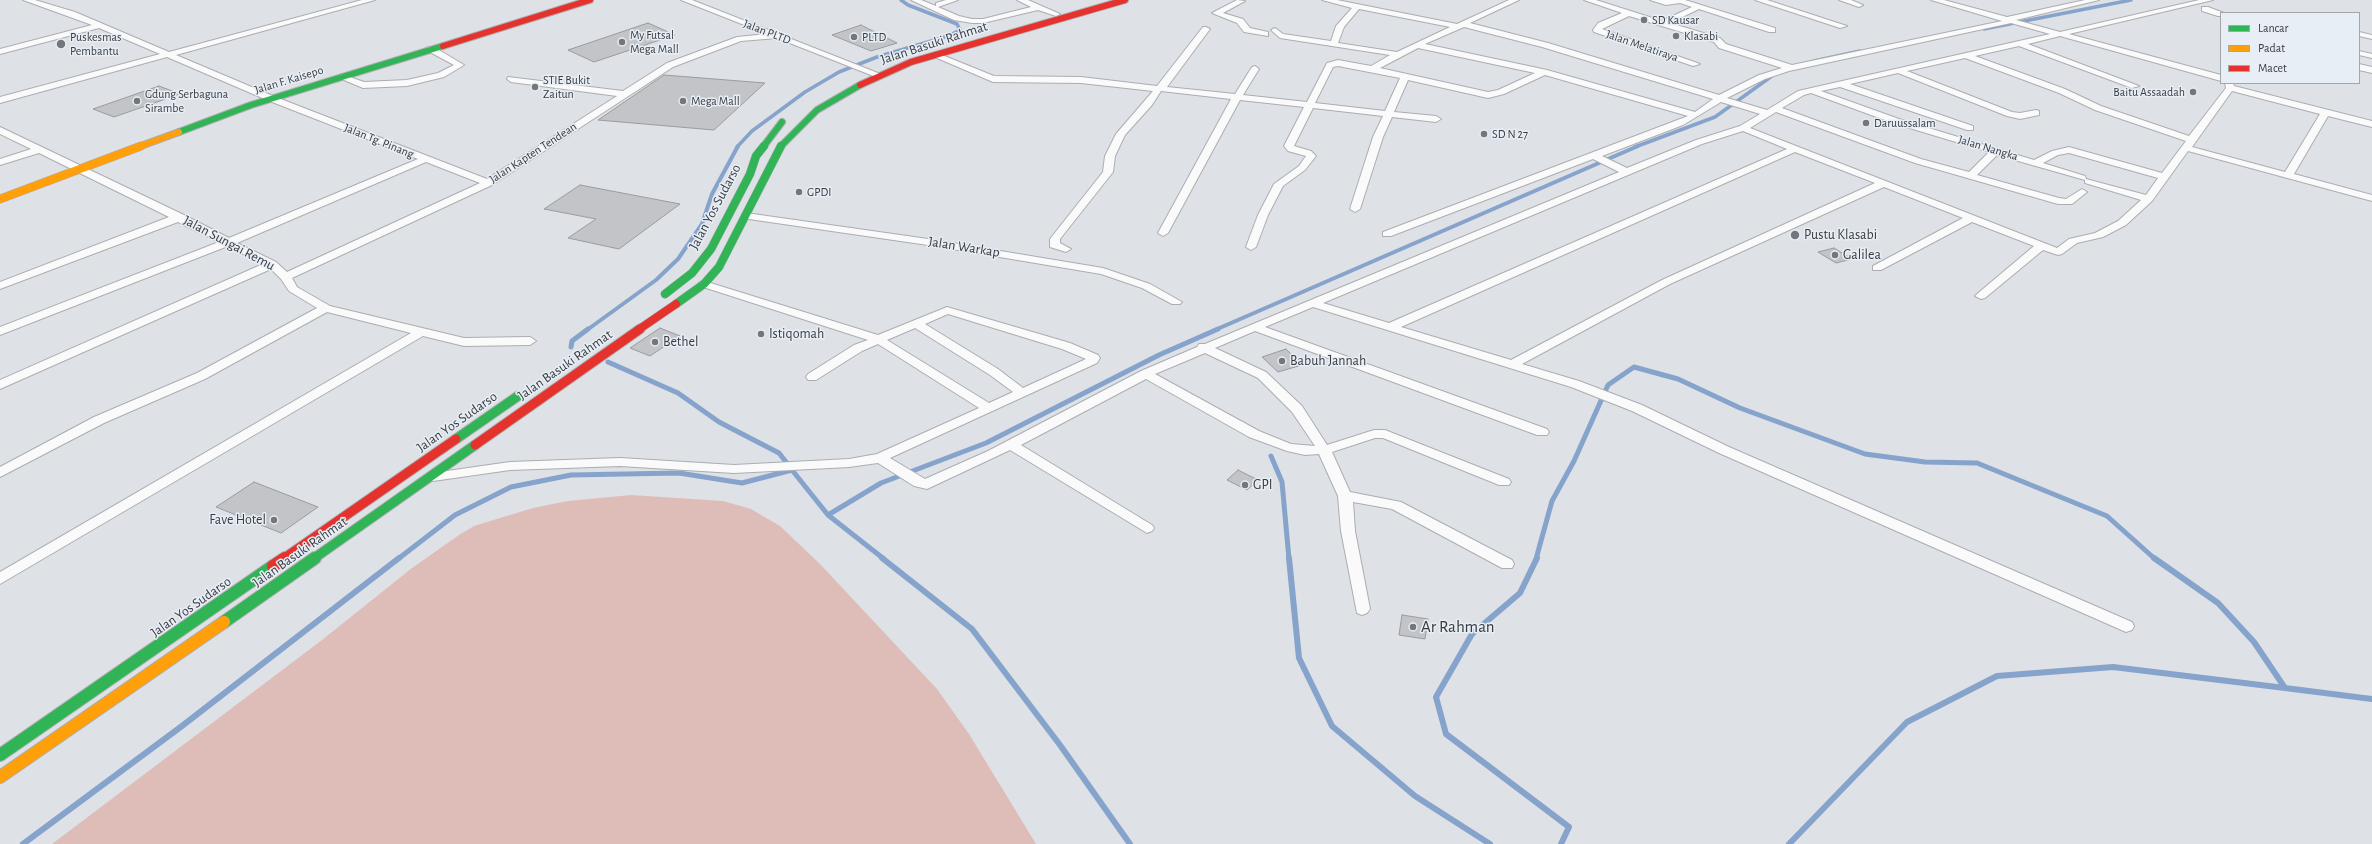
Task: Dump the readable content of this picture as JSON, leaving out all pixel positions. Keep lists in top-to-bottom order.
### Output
{
  "streets": {
    "main road": ["Jalan Basuki Rahmat", "Jalan F. Kaisepo", "Jalan Yos Sudarso"],
    "street": [
      "Jalan PLTD",
      "Jalan Melatiraya",
      "Jalan Tg. Pinang",
      "Jalan Nangka",
      "Jalan Kapten Tendean",
      "Jalan Sungai Remu",
      "Jalan Warkap"
    ]
  },
  "crossings": [
    ["Jalan PLTD", "Jalan Kapten Tendean"],
    ["Jalan Basuki Rahmat", "Jalan Warkap"],
    ["Jalan F. Kaisepo", "Jalan Tg. Pinang"],
    ["Jalan F. Kaisepo", "Jalan Sungai Remu"],
    ["Jalan Tg. Pinang", "Jalan Kapten Tendean"],
    ["Jalan Kapten Tendean", "Jalan Sungai Remu"]
  ],
  "places": [
    "SD Kausar",
    "Klasabi",
    "PLTD",
    "My Futsal Mega Mall",
    "Puskesmas Pembantu",
    "STIE Bukit Zaitun",
    "Baitu Assaadah",
    "Gdung Serbaguna Sirambe",
    "Mega Mall",
    "Daruussalam",
    "SD N 27",
    "GPDI",
    "Pustu Klasabi",
    "Galilea",
    "Istiqomah",
    "Bethel",
    "Babuh Jannah",
    "GPI",
    "Fave Hotel",
    "Ar Rahman"
  ],
  "legend": ["Lancar", "Padat", "Macet"]
}
